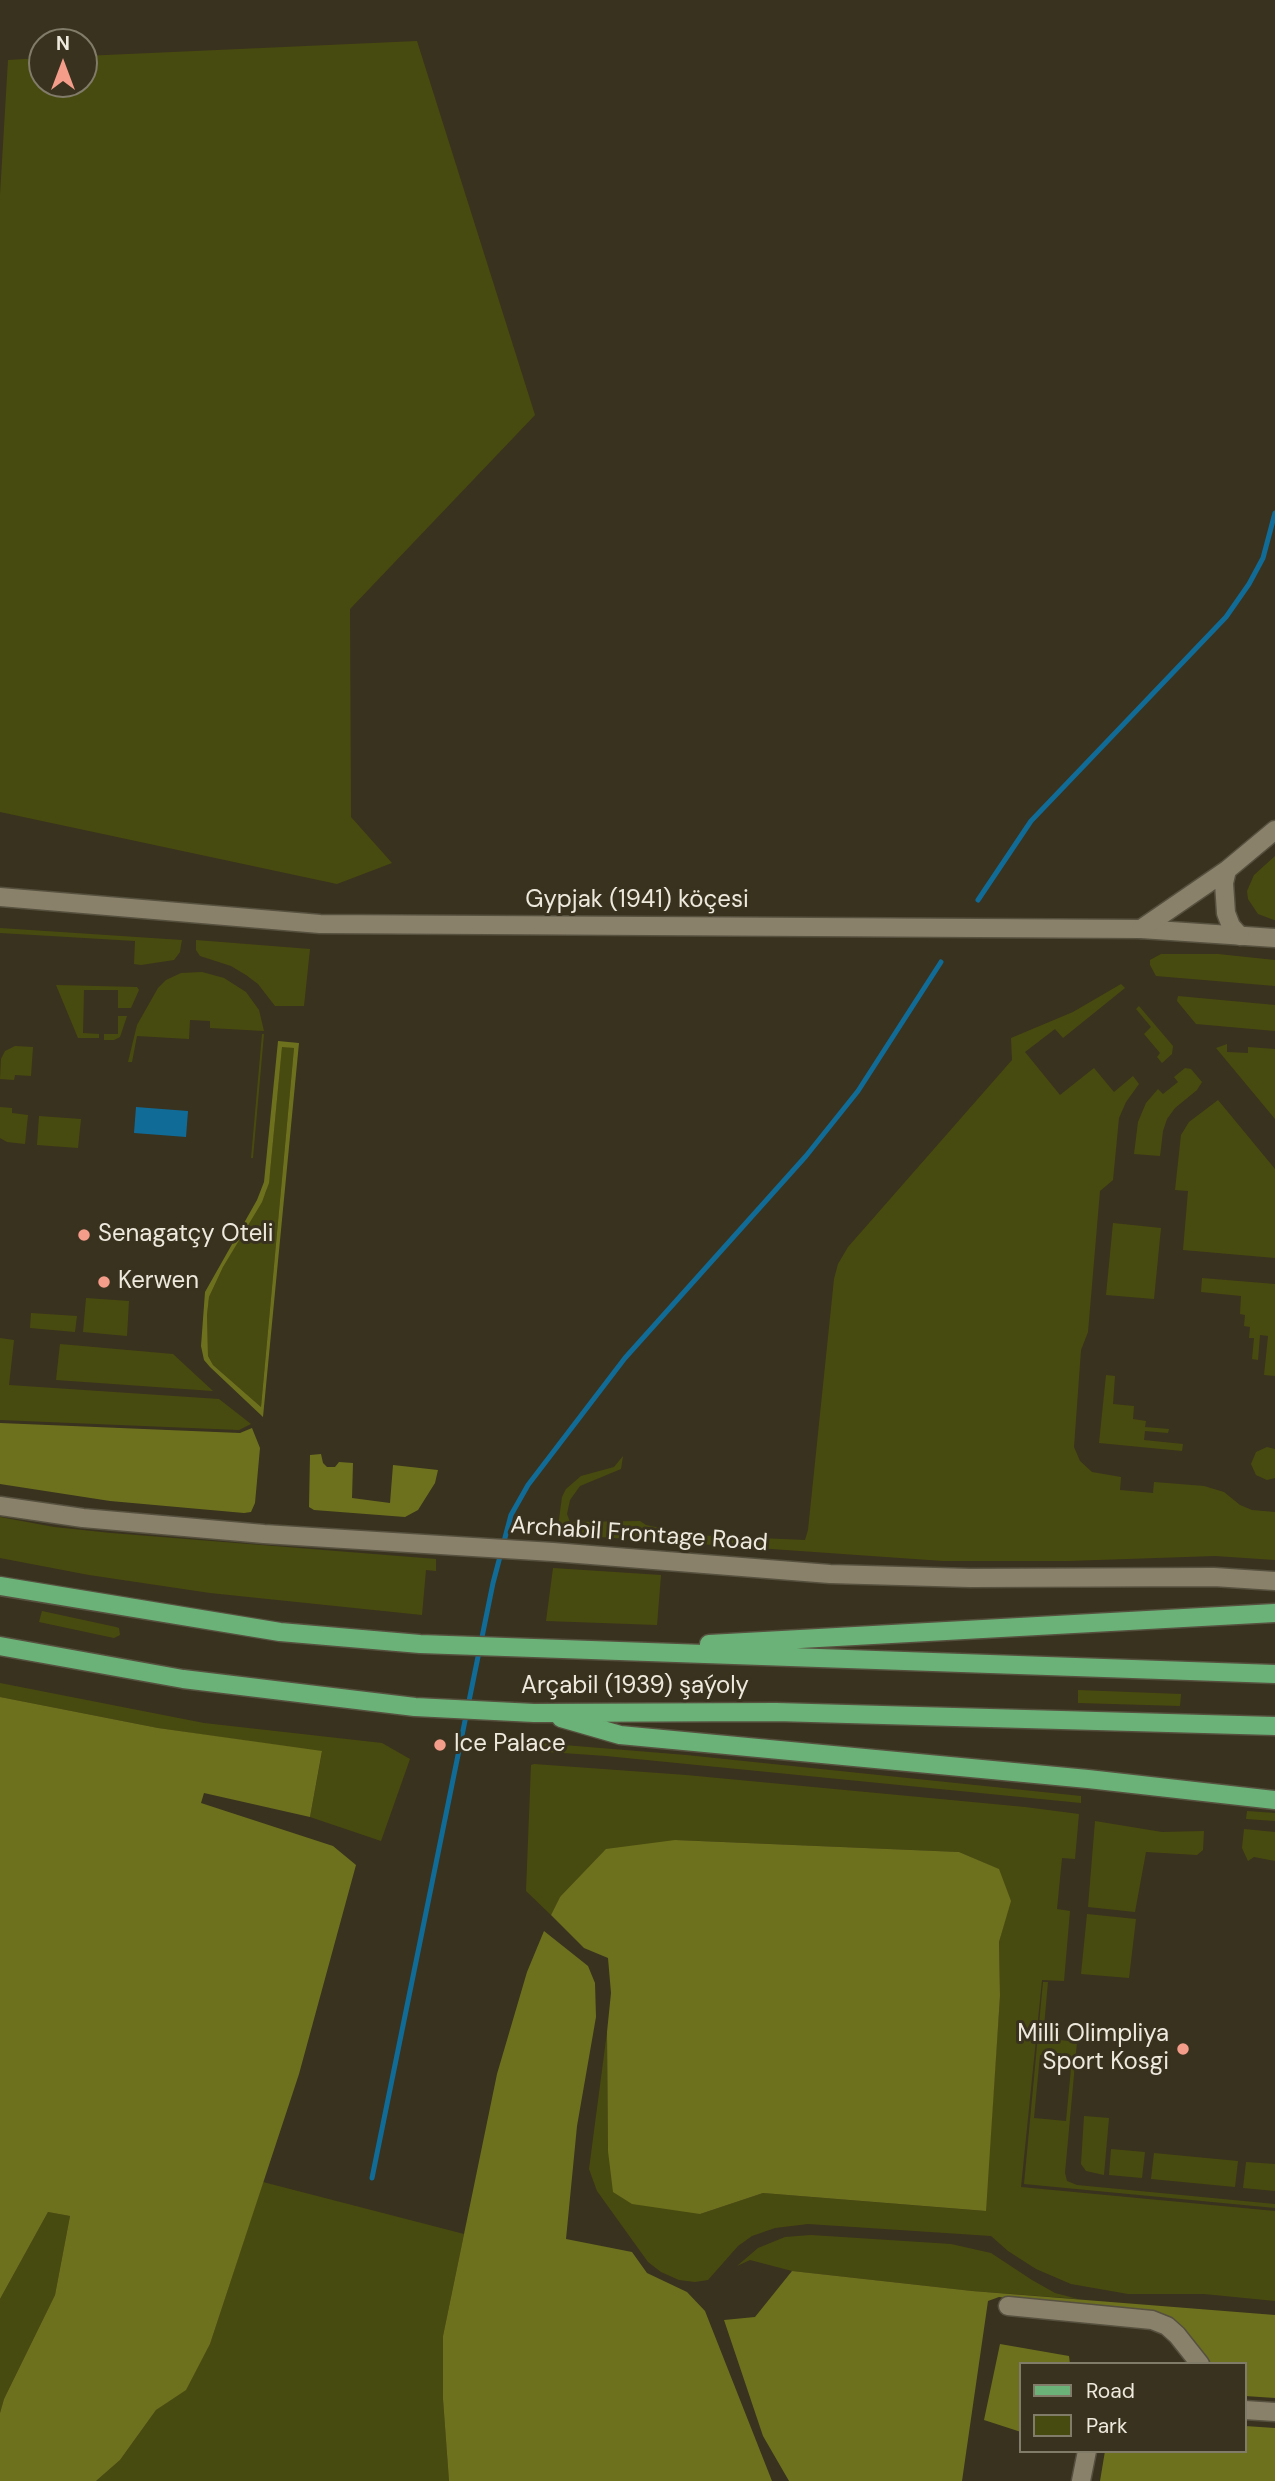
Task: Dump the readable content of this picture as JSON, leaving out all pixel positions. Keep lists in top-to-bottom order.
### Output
{
  "streets": {
    "main road": ["Arçabil (1939) şaýoly"],
    "street": ["Gypjak (1941) köçesi", "Archabil Frontage Road"]
  },
  "places": [
    "Senagatçy Oteli",
    "Kerwen",
    "Ice Palace",
    "Milli Olimpliya Sport Kosgi"
  ],
  "legend": ["Road", "Park"],
  "north": "top"
}
